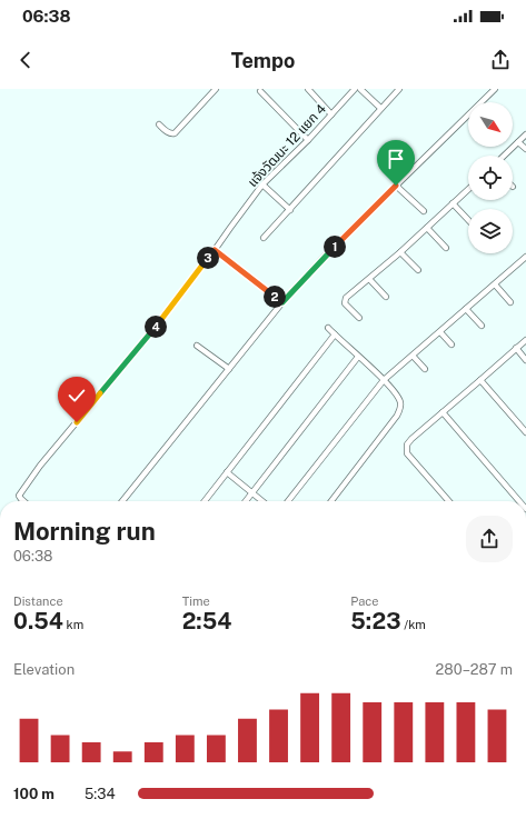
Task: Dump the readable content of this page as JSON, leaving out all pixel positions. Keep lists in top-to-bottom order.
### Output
{
  "streets": {
    "street": ["แจ้งวัฒนะ 12 แยก 4"]
  },
  "north": "bottom right",
  "page": {
    "status": "06:38",
    "header": "Tempo",
    "pins": [
      "1",
      "3",
      "2",
      "4"
    ],
    "heading": ["Morning run", "06:38"],
    "stats": [
      ["Distance", "0.54 km"],
      ["Time", "2:54"],
      ["Pace", "5:23 /km"]
    ],
    "chart": ["Elevation", "280–287 m"],
    "list": [
      {
        "name": "100 m",
        "note": "5:34"
      }
    ]
  }
}
